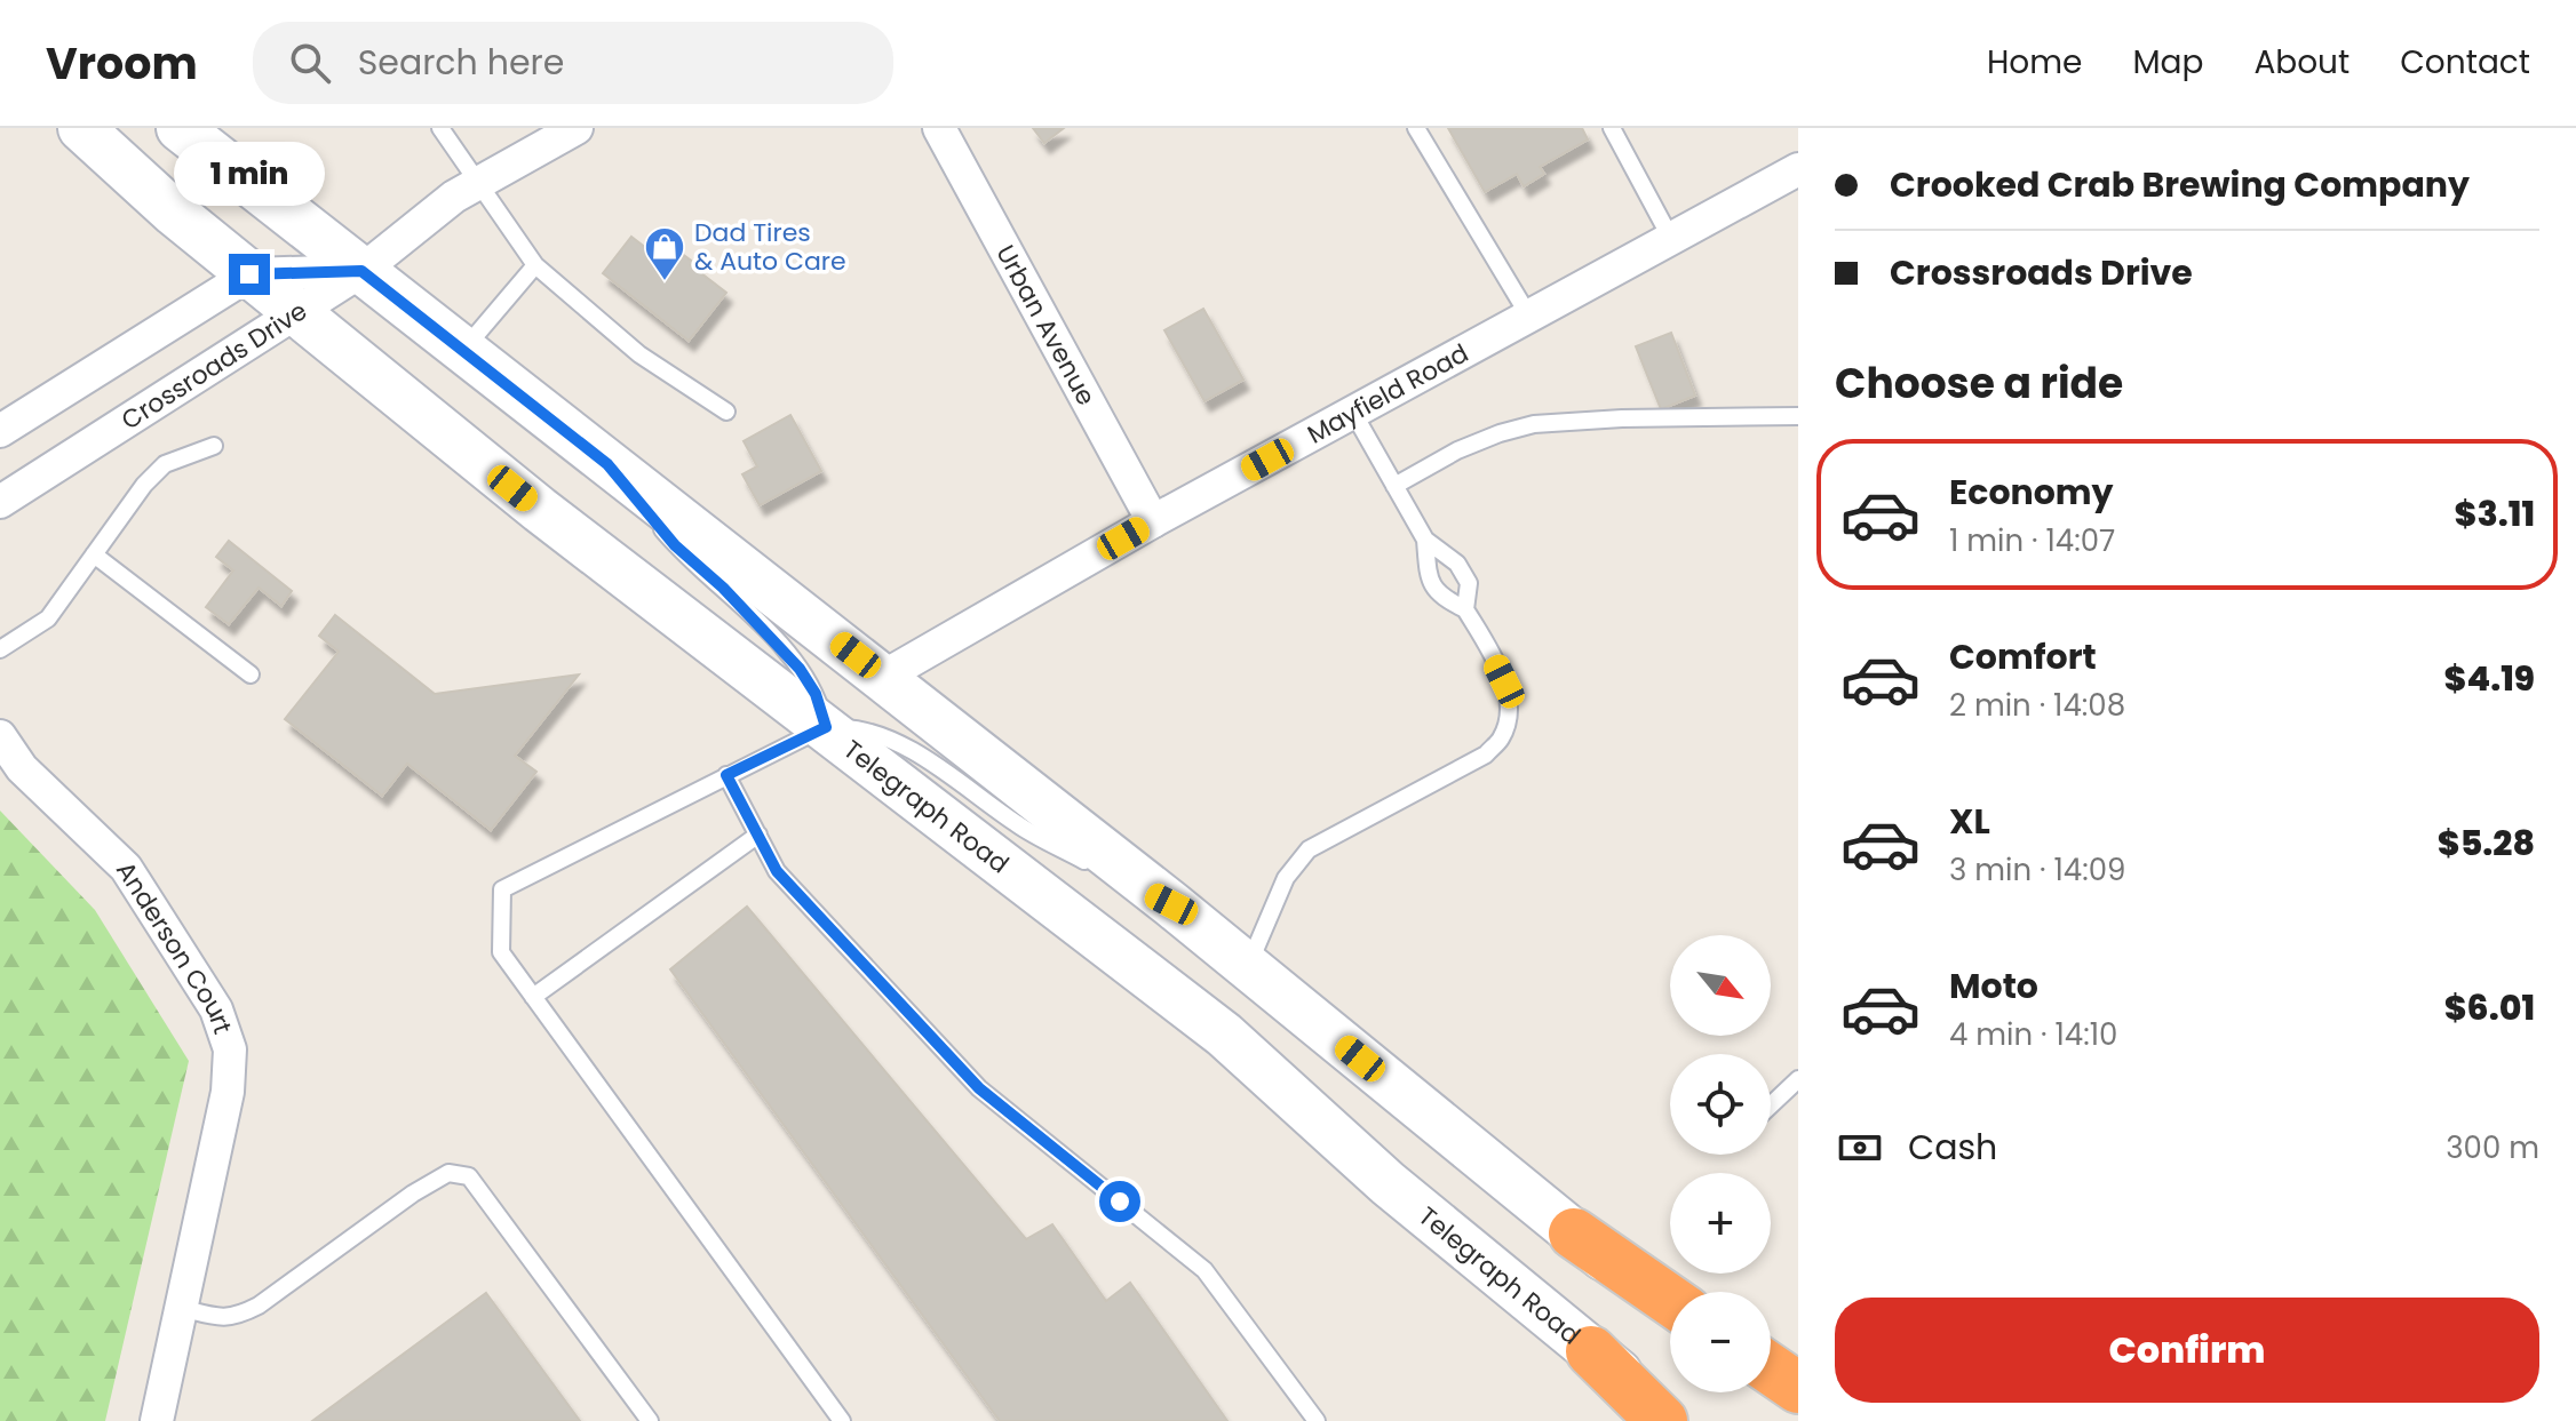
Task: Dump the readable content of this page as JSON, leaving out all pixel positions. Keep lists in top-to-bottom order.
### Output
{
  "streets": {
    "main road": ["Telegraph Road"],
    "street": [
      "Urban Avenue",
      "Crossroads Drive",
      "Mayfield Road",
      "Anderson Court"
    ]
  },
  "crossings": [
    ["Urban Avenue", "Mayfield Road"],
    ["Crossroads Drive", "Telegraph Road"]
  ],
  "places": {
    "shop": ["Dad Tires & Auto Care"]
  },
  "north": "bottom right",
  "page": {
    "header": "Vroom",
    "search": "Search here",
    "nav": [
      "Home",
      "Map",
      "About",
      "Contact"
    ],
    "banner": ["Crooked Crab Brewing Company", "Crossroads Drive"],
    "bubble": "1 min",
    "heading": "Choose a ride",
    "list": [
      {
        "name": "Economy",
        "note": "1 min · 14:07",
        "value": "$3.11"
      },
      {
        "name": "Comfort",
        "note": "2 min · 14:08",
        "value": "$4.19"
      },
      {
        "name": "XL",
        "note": "3 min · 14:09",
        "value": "$5.28"
      },
      {
        "name": "Moto",
        "note": "4 min · 14:10",
        "value": "$6.01"
      }
    ],
    "map_buttons": ["+", "−"],
    "pay": ["Cash", "300 m"],
    "buttons": "Confirm"
  }
}
